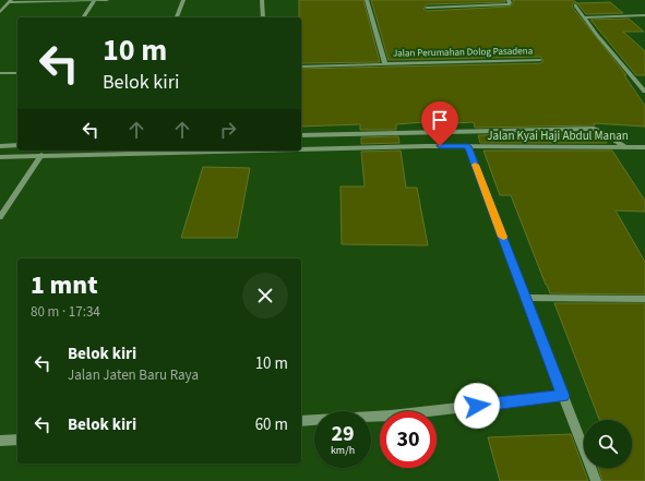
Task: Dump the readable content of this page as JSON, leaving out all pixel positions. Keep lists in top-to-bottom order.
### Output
{
  "streets": {
    "street": ["Jalan Perumahan Dolog Pasadena", "Jalan Kyai Haji Abdul Manan"]
  },
  "page": {
    "turn": ["10 m", "Belok kiri"],
    "heading": ["1 mnt", "80 m · 17:34"],
    "list": [
      {
        "name": "Belok kiri",
        "note": "Jalan Jaten Baru Raya",
        "value": "10 m"
      },
      {
        "name": "Belok kiri",
        "value": "60 m"
      }
    ],
    "speed": "29 km/h",
    "limit": "30"
  }
}
